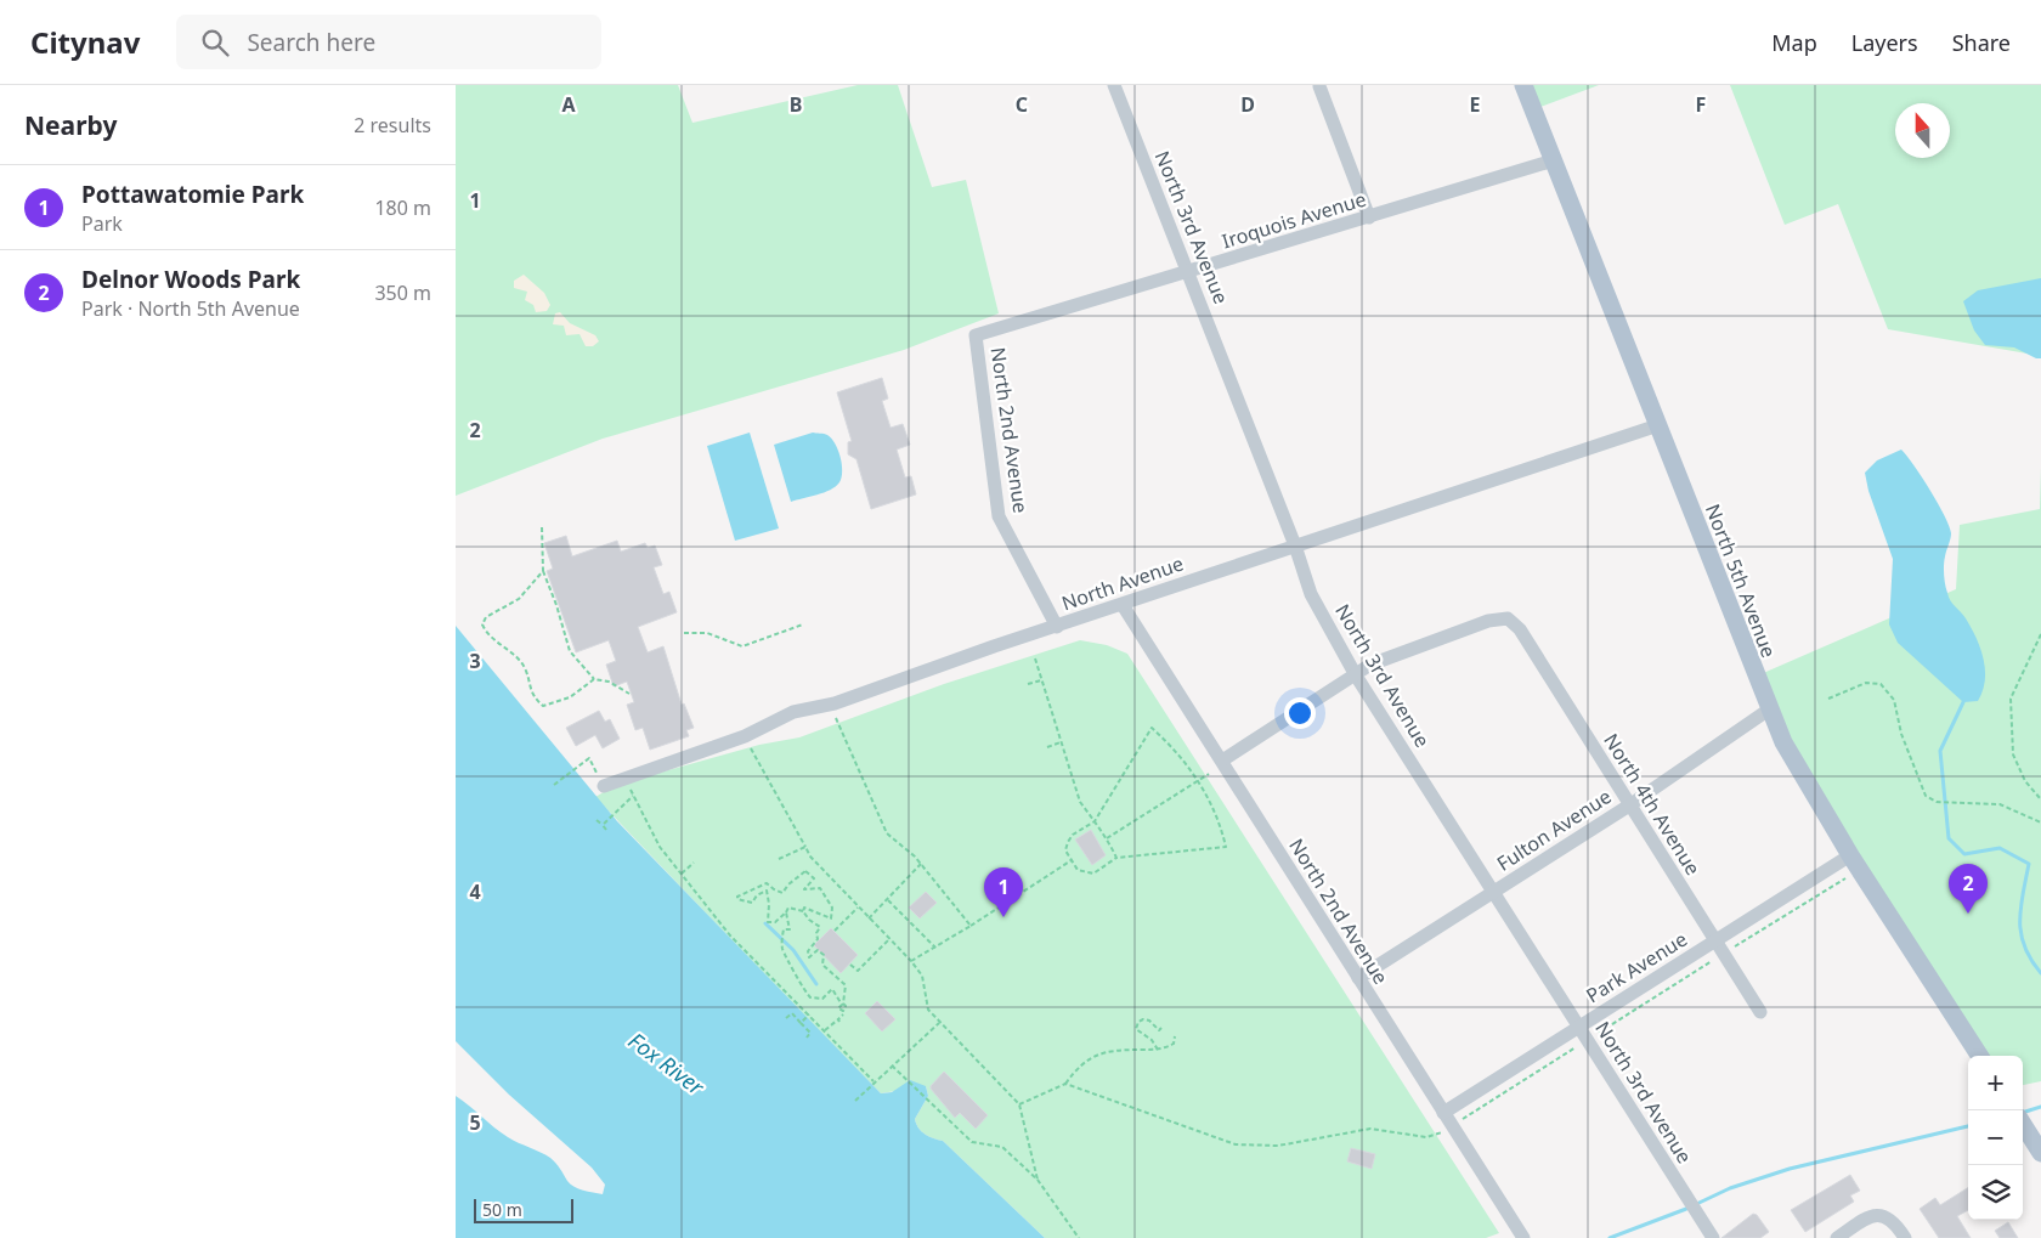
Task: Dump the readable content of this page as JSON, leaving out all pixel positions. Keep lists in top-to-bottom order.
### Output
{
  "streets": {
    "main road": ["North 5th Avenue"],
    "street": [
      "Iroquois Avenue",
      "North 3rd Avenue",
      "North 2nd Avenue",
      "North Avenue",
      "North 4th Avenue",
      "Fulton Avenue",
      "Park Avenue"
    ]
  },
  "crossings": [
    ["Iroquois Avenue", "North 3rd Avenue"],
    ["Iroquois Avenue", "North 2nd Avenue"],
    ["Iroquois Avenue", "North 5th Avenue"],
    ["North 3rd Avenue", "North Avenue"],
    ["North 3rd Avenue", "North 4th Avenue"],
    ["North 3rd Avenue", "Fulton Avenue"],
    ["North 3rd Avenue", "Park Avenue"],
    ["North 2nd Avenue", "North Avenue"],
    ["North 2nd Avenue", "Fulton Avenue"],
    ["North 2nd Avenue", "Park Avenue"],
    ["North 5th Avenue", "North Avenue"],
    ["North 5th Avenue", "Fulton Avenue"],
    ["North 5th Avenue", "Park Avenue"],
    ["North 4th Avenue", "Fulton Avenue"],
    ["North 4th Avenue", "Park Avenue"]
  ],
  "water": ["Fox River"],
  "scale_bar": "50 m",
  "north": "top",
  "page": {
    "header": "Citynav",
    "search": "Search here",
    "nav": ["Map", "Layers", "Share"],
    "heading": ["Nearby", "2 results"],
    "list": [
      {
        "mark": "1",
        "name": "Pottawatomie Park",
        "note": "Park",
        "value": "180 m"
      },
      {
        "mark": "2",
        "name": "Delnor Woods Park",
        "note": "Park · North 5th Avenue",
        "value": "350 m"
      }
    ],
    "pins": ["2", "1"],
    "map_buttons": ["+", "−"],
    "scale": "50 m"
  },
  "grid": {
    "columns": [
      "A",
      "B",
      "C",
      "D",
      "E",
      "F"
    ],
    "rows": [
      "1",
      "2",
      "3",
      "4",
      "5"
    ]
  }
}
